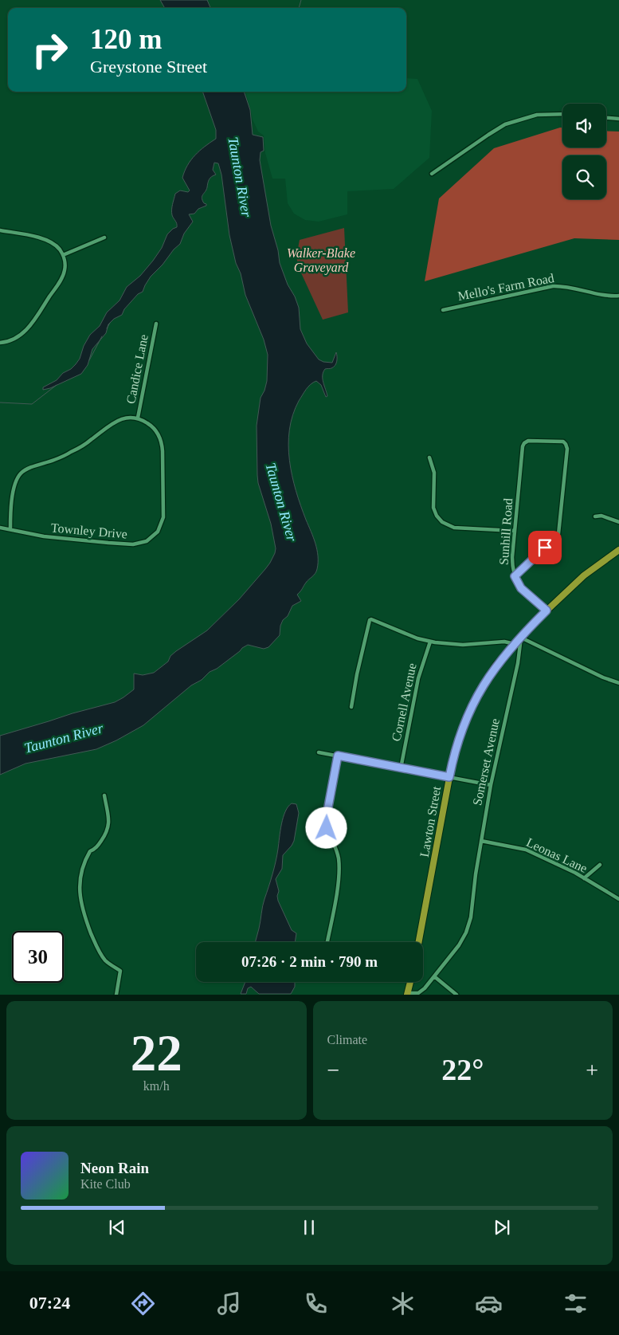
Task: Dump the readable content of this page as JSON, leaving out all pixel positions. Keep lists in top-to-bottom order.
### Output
{
  "streets": {
    "main road": ["Lawton Street"],
    "street": [
      "Mello's Farm Road",
      "Candice Lane",
      "Townley Drive",
      "Sunhill Road",
      "Cornell Avenue",
      "Somerset Avenue",
      "Leonas Lane"
    ]
  },
  "crossings": [
    ["Candice Lane", "Townley Drive"],
    ["Somerset Avenue", "Lawton Street"],
    ["Somerset Avenue", "Leonas Lane"]
  ],
  "water": ["Taunton River"],
  "parks": ["Walker-Blake Graveyard"],
  "page": {
    "turn": ["120 m", "Greystone Street"],
    "limit": "30",
    "trip": "07:26 · 2 min · 790 m",
    "tile": [
      ["22", "km/h"],
      "Climate"
    ],
    "heat": ["−", "22°", "+"],
    "song": ["Neon Rain", "Kite Club"],
    "tabs": "07:24"
  }
}
